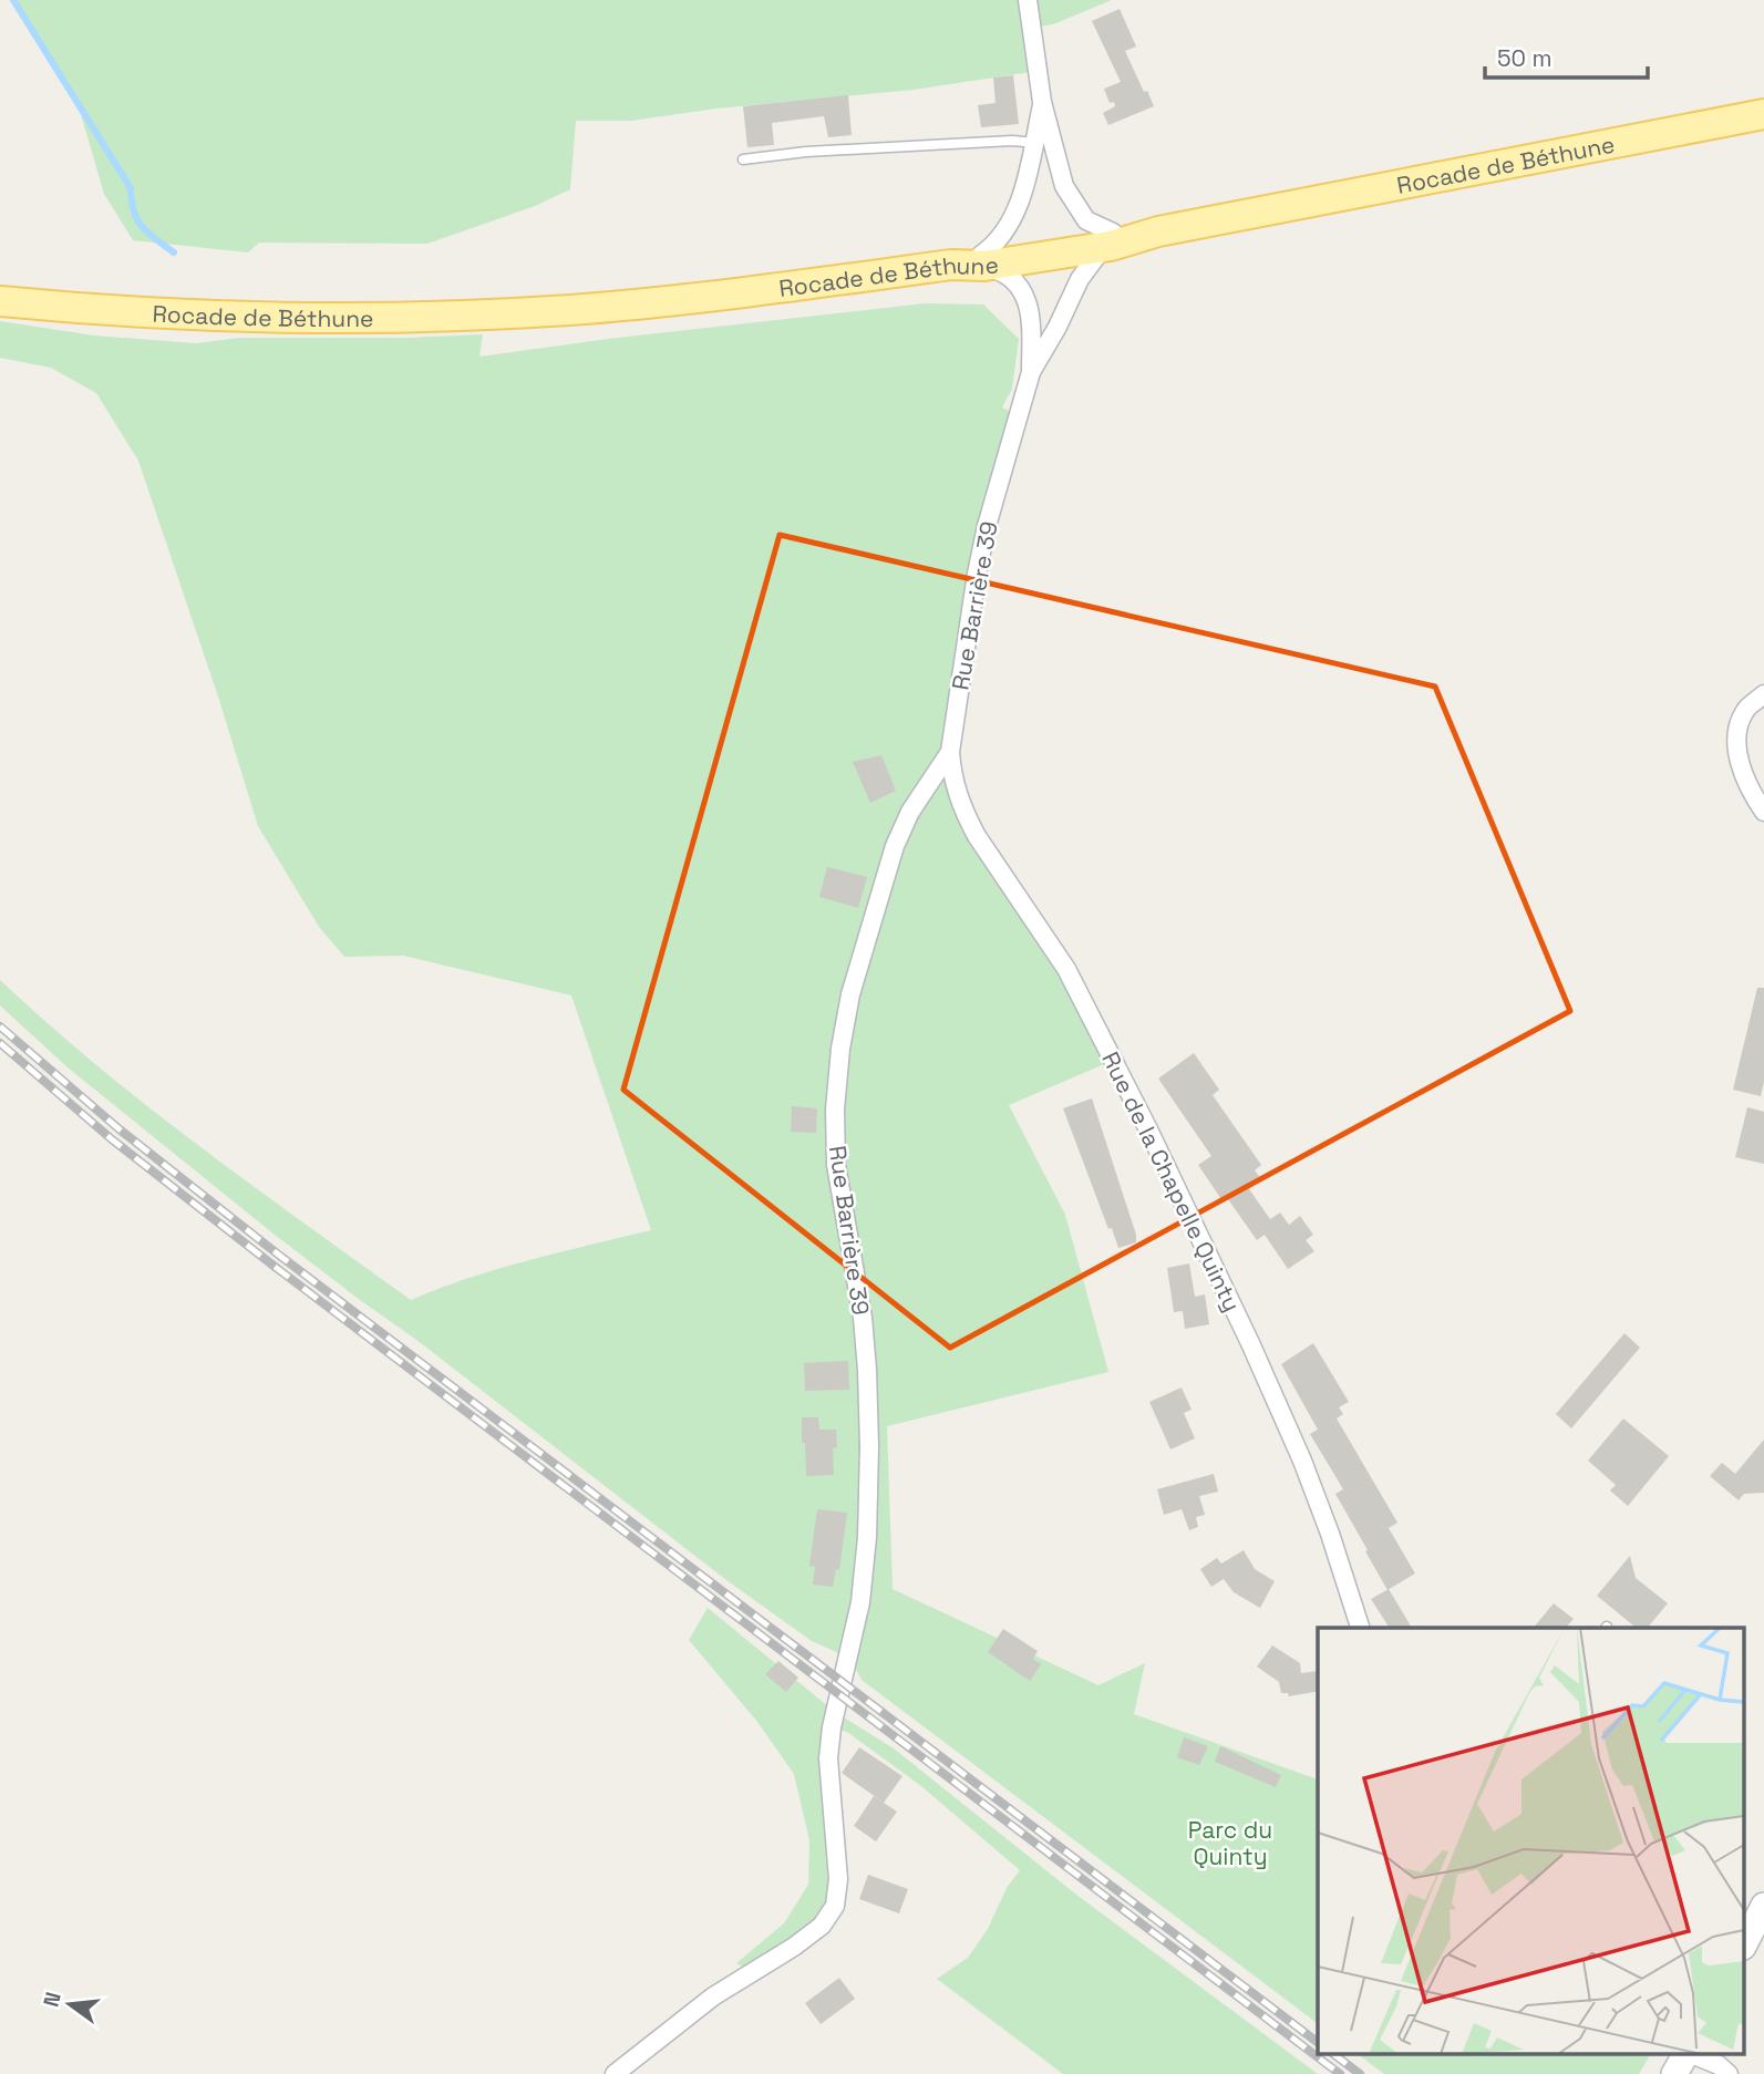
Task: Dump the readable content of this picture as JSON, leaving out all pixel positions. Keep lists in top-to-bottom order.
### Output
{
  "streets": {
    "main road": ["Rocade de Béthune"],
    "street": ["Rue Barrière 39", "Rue de la Chapelle Quinty"]
  },
  "crossings": [
    ["Rocade de Béthune", "Rue Barrière 39"],
    ["Rue Barrière 39", "Rue de la Chapelle Quinty"]
  ],
  "parks": ["Parc du Quinty"],
  "scale_bar": "50 m",
  "north": "left"
}
